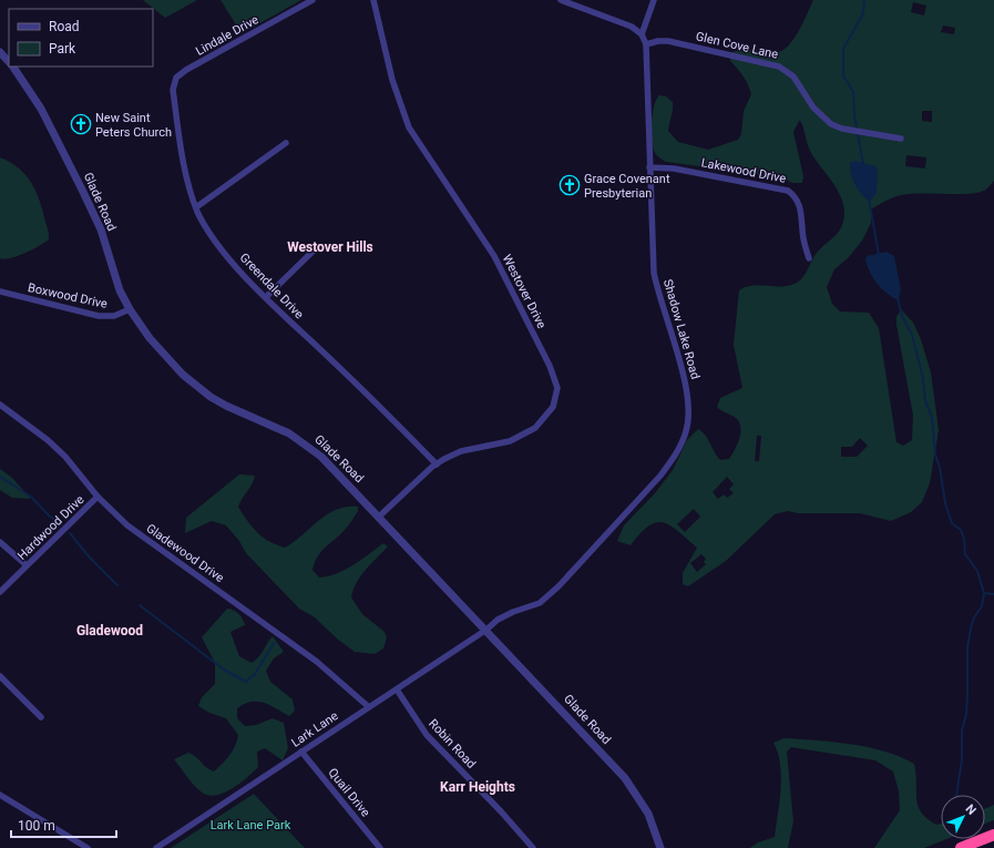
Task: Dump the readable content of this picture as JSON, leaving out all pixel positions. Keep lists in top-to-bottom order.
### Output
{
  "streets": {
    "street": [
      "Lindale Drive",
      "Glen Cove Lane",
      "Lakewood Drive",
      "Glade Road",
      "Greendale Drive",
      "Westover Drive",
      "Boxwood Drive",
      "Shadow Lake Road",
      "Hardwood Drive",
      "Gladewood Drive",
      "Lark Lane",
      "Robin Road",
      "Quail Drive"
    ]
  },
  "crossings": [
    ["Lindale Drive", "Greendale Drive"],
    ["Glen Cove Lane", "Shadow Lake Road"],
    ["Lakewood Drive", "Shadow Lake Road"],
    ["Glade Road", "Westover Drive"],
    ["Glade Road", "Boxwood Drive"],
    ["Glade Road", "Shadow Lake Road"],
    ["Glade Road", "Lark Lane"],
    ["Greendale Drive", "Westover Drive"],
    ["Shadow Lake Road", "Lark Lane"],
    ["Hardwood Drive", "Gladewood Drive"],
    ["Gladewood Drive", "Lark Lane"],
    ["Lark Lane", "Robin Road"],
    ["Lark Lane", "Quail Drive"]
  ],
  "districts": ["Westover Hills", "Gladewood", "Karr Heights"],
  "parks": ["Lark Lane Park"],
  "places": {
    "church": ["New Saint Peters Church", "Grace Covenant Presbyterian"]
  },
  "legend": ["Road", "Park"],
  "scale_bar": "100 m",
  "north": "top right"
}
